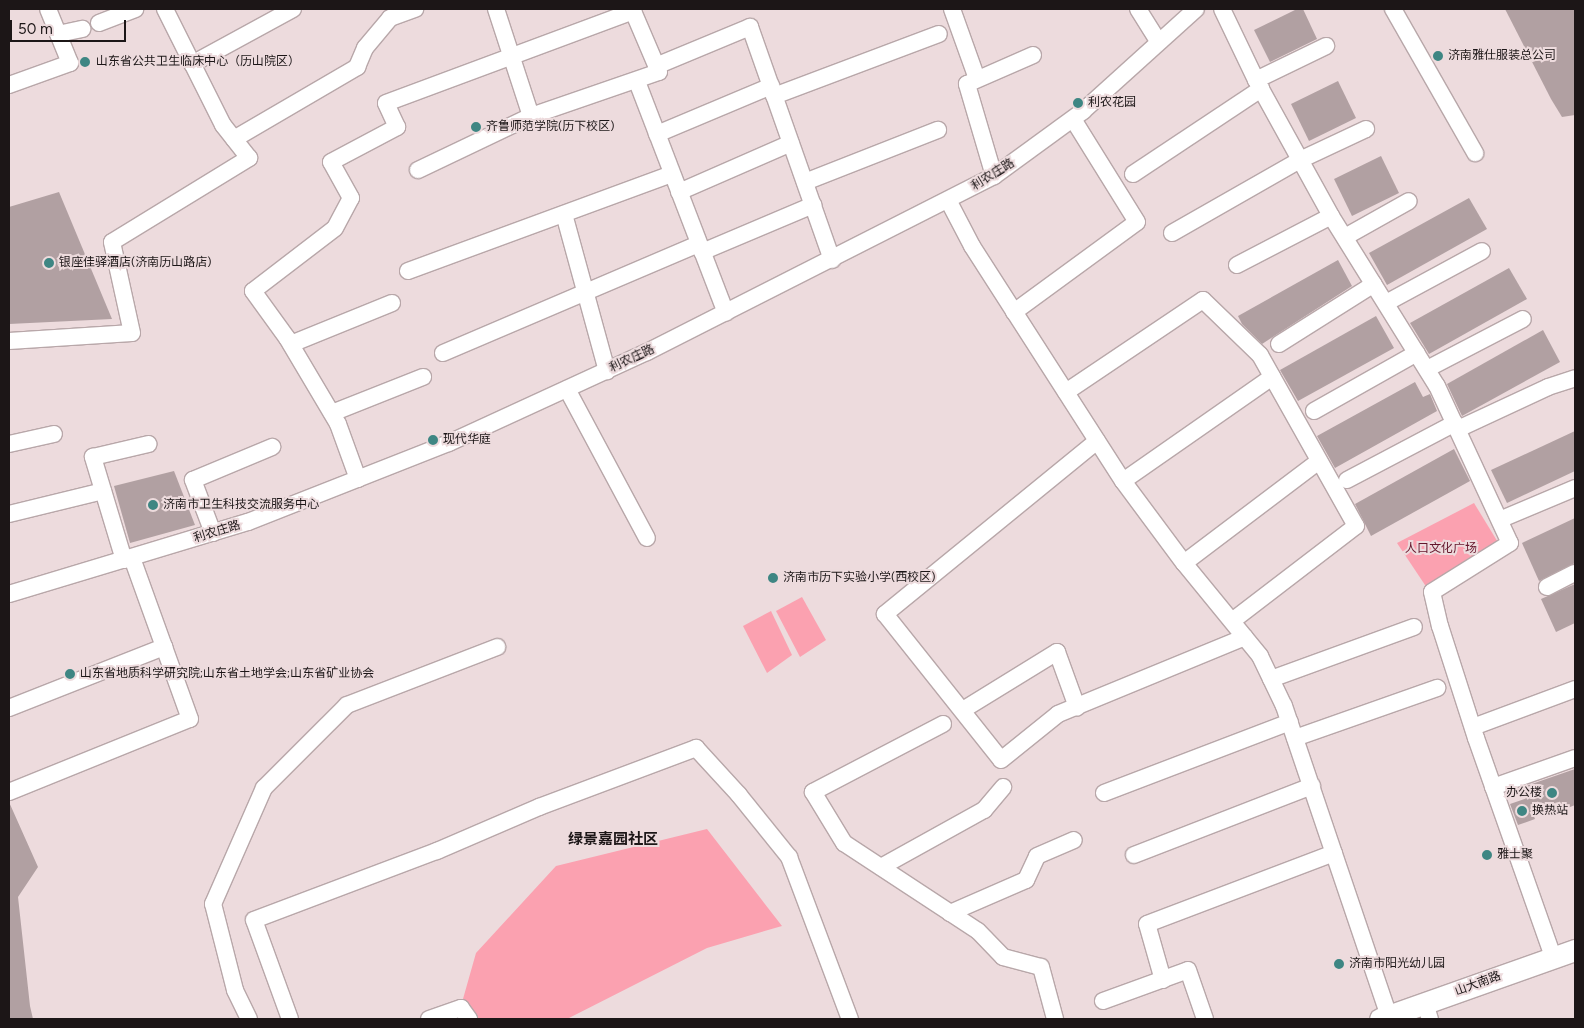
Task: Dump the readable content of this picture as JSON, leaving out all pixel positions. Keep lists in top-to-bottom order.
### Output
{
  "streets": {
    "main road": ["山大南路"],
    "street": ["利农庄路"]
  },
  "districts": ["绿景嘉园社区"],
  "parks": ["人口文化广场"],
  "places": [
    "济南雅仕服装总公司",
    "山东省公共卫生临床中心（历山院区）",
    "利农花园",
    "齐鲁师范学院(历下校区)",
    "银座佳驿酒店(济南历山路店)",
    "现代华庭",
    "济南市卫生科技交流服务中心",
    "济南市历下实验小学(西校区)",
    "山东省地质科学研究院;山东省土地学会;山东省矿业协会",
    "办公楼",
    "换热站",
    "雅士聚",
    "济南市阳光幼儿园"
  ],
  "scale_bar": "50 m"
}
